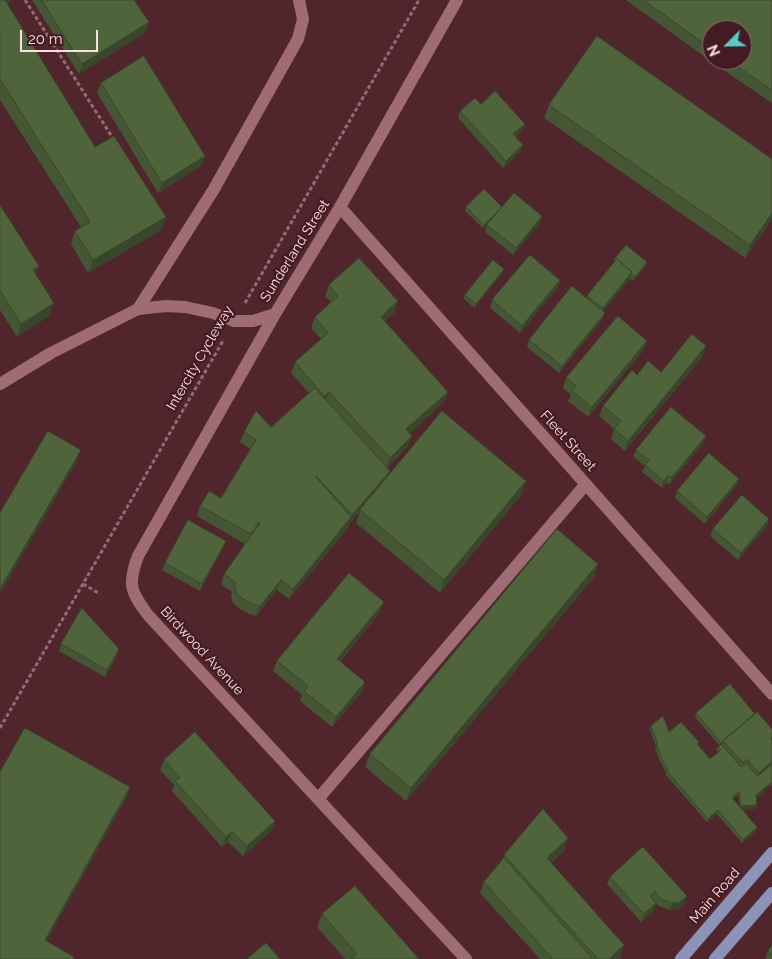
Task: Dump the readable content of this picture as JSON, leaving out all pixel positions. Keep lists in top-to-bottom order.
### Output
{
  "streets": {
    "main road": ["Main Road"],
    "street": ["Sunderland Street", "Fleet Street", "Birdwood Avenue"],
    "path": ["Intercity Cycleway"]
  },
  "crossings": [
    ["Sunderland Street", "Intercity Cycleway"],
    ["Sunderland Street", "Fleet Street"],
    ["Sunderland Street", "Birdwood Avenue"]
  ],
  "scale_bar": "20 m",
  "north": "bottom left"
}
